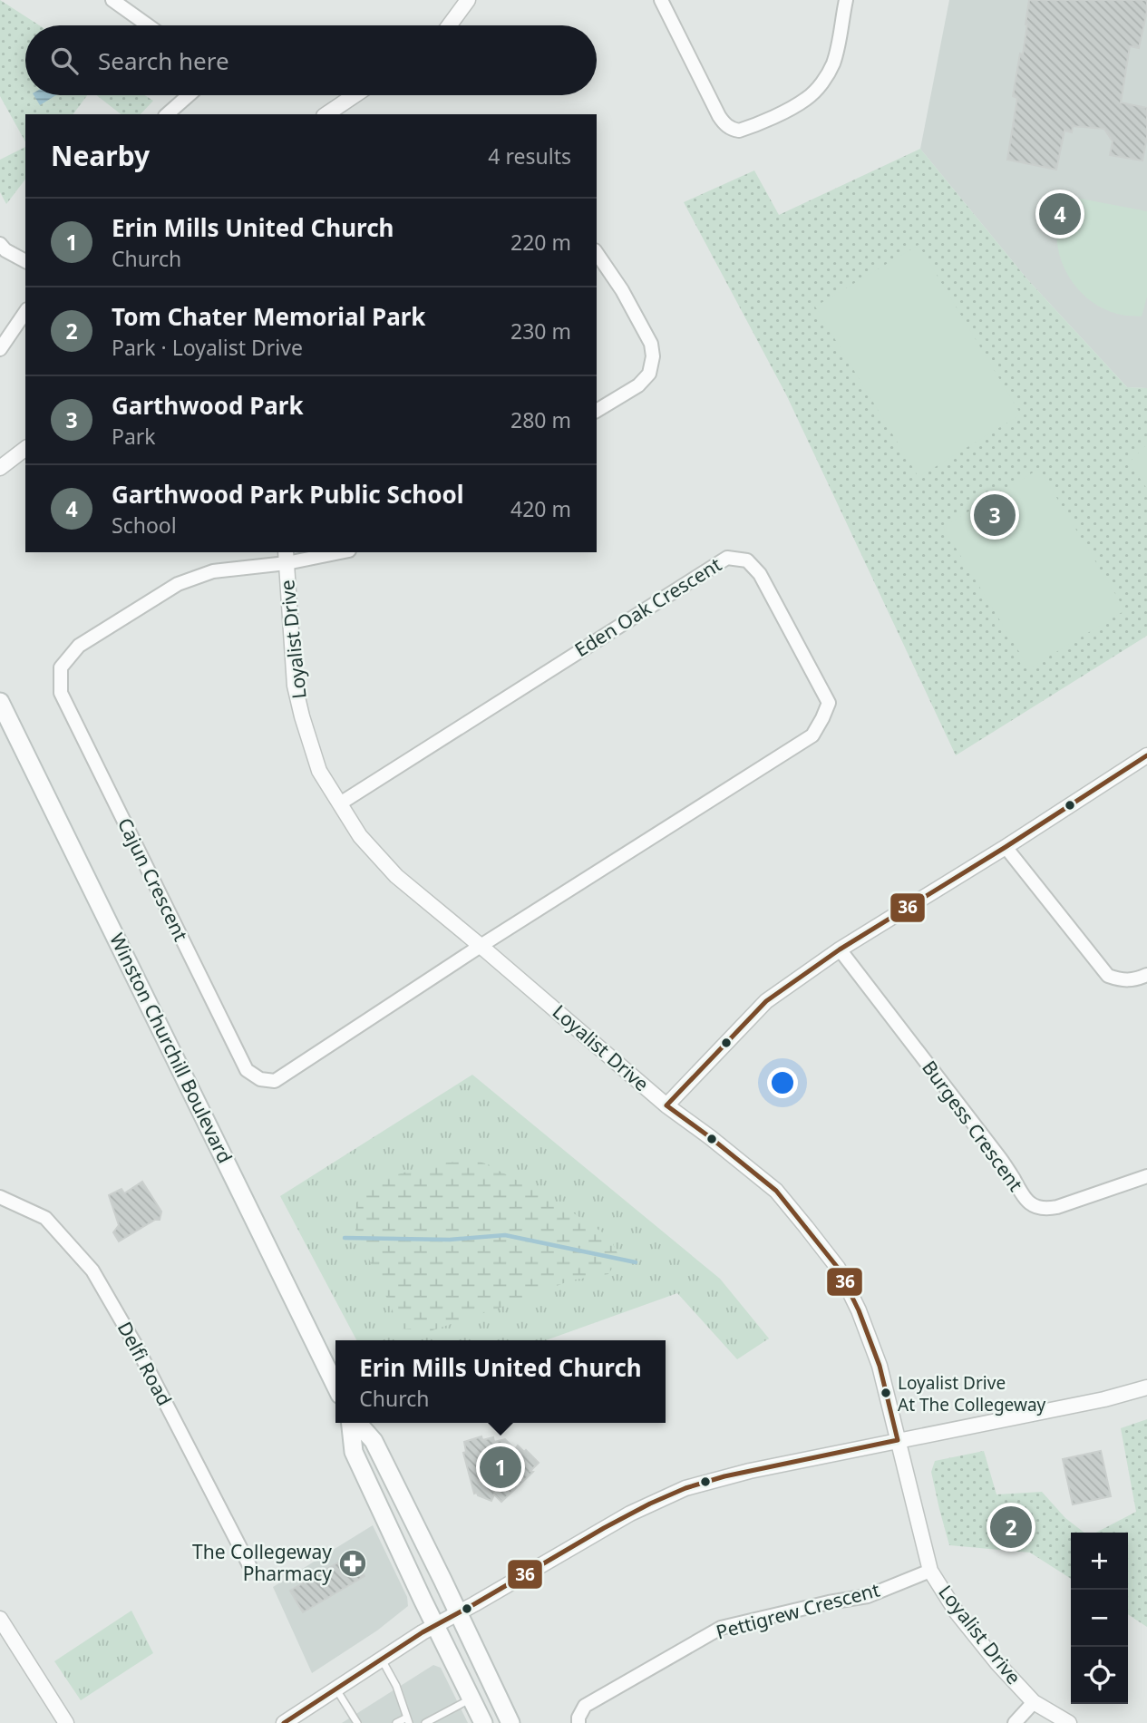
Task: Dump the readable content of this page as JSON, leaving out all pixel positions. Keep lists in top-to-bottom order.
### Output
{
  "streets": {
    "main road": ["Winston Churchill Boulevard"],
    "street": [
      "Eden Oak Crescent",
      "Loyalist Drive",
      "Cajun Crescent",
      "Burgess Crescent",
      "Delfi Road",
      "Pettigrew Crescent"
    ]
  },
  "crossings": [
    ["Eden Oak Crescent", "Loyalist Drive"],
    ["Eden Oak Crescent", "Cajun Crescent"],
    ["Loyalist Drive", "Cajun Crescent"],
    ["Loyalist Drive", "Pettigrew Crescent"]
  ],
  "places": {
    "other": ["Loyalist Drive At The Collegeway"],
    "pharmacy": ["The Collegeway Pharmacy"]
  },
  "lines": ["transit line 36"],
  "page": {
    "search": "Search here",
    "heading": ["Nearby", "4 results"],
    "pins": [
      "4",
      "3",
      "1",
      "2"
    ],
    "list": [
      {
        "mark": "1",
        "name": "Erin Mills United Church",
        "note": "Church",
        "value": "220 m"
      },
      {
        "mark": "2",
        "name": "Tom Chater Memorial Park",
        "note": "Park · Loyalist Drive",
        "value": "230 m"
      },
      {
        "mark": "3",
        "name": "Garthwood Park",
        "note": "Park",
        "value": "280 m"
      },
      {
        "mark": "4",
        "name": "Garthwood Park Public School",
        "note": "School",
        "value": "420 m"
      }
    ],
    "popup": ["Erin Mills United Church", "Church"],
    "map_buttons": ["+", "−"]
  }
}
